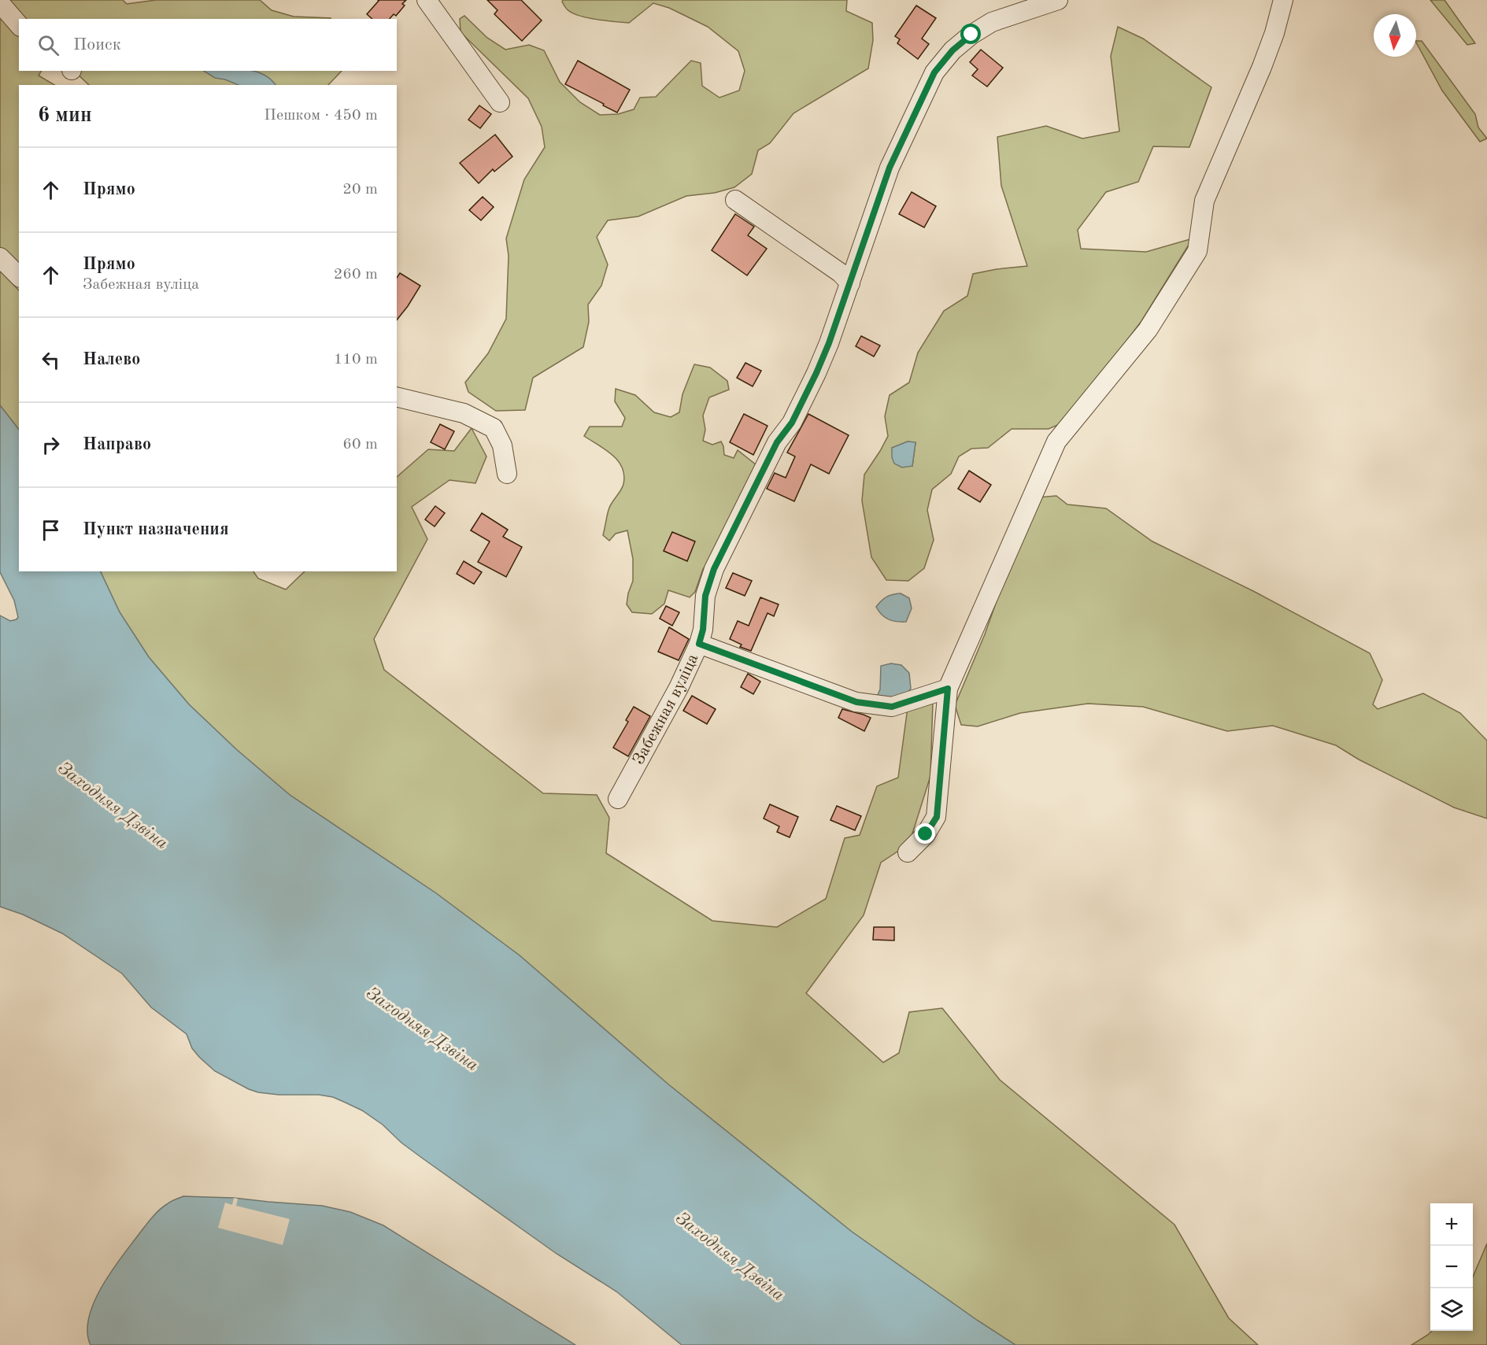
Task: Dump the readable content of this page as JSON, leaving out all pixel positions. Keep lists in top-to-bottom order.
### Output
{
  "streets": {
    "street": ["Забежная вуліца"]
  },
  "water": ["Заходняя Дзвіна"],
  "north": "bottom",
  "page": {
    "search": "Поиск",
    "heading": ["6 мин", "Пешком · 450 m"],
    "list": [
      ["Прямо", "20 m"],
      ["Прямо", "Забежная вуліца", "260 m"],
      ["Налево", "110 m"],
      ["Направо", "60 m"],
      "Пункт назначения"
    ],
    "map_buttons": ["+", "−"]
  }
}
